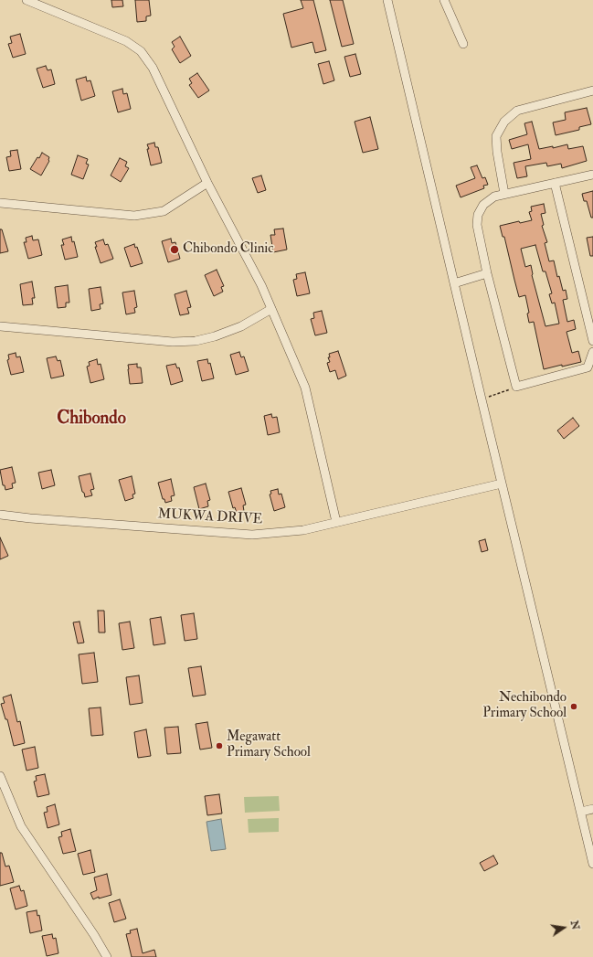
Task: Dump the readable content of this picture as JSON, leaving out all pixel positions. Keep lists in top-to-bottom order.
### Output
{
  "streets": {
    "street": ["MUKWA DRIVE"]
  },
  "districts": ["Chibondo"],
  "places": ["Chibondo Clinic", "Nechibondo Primary School", "Megawatt Primary School"],
  "north": "right"
}
